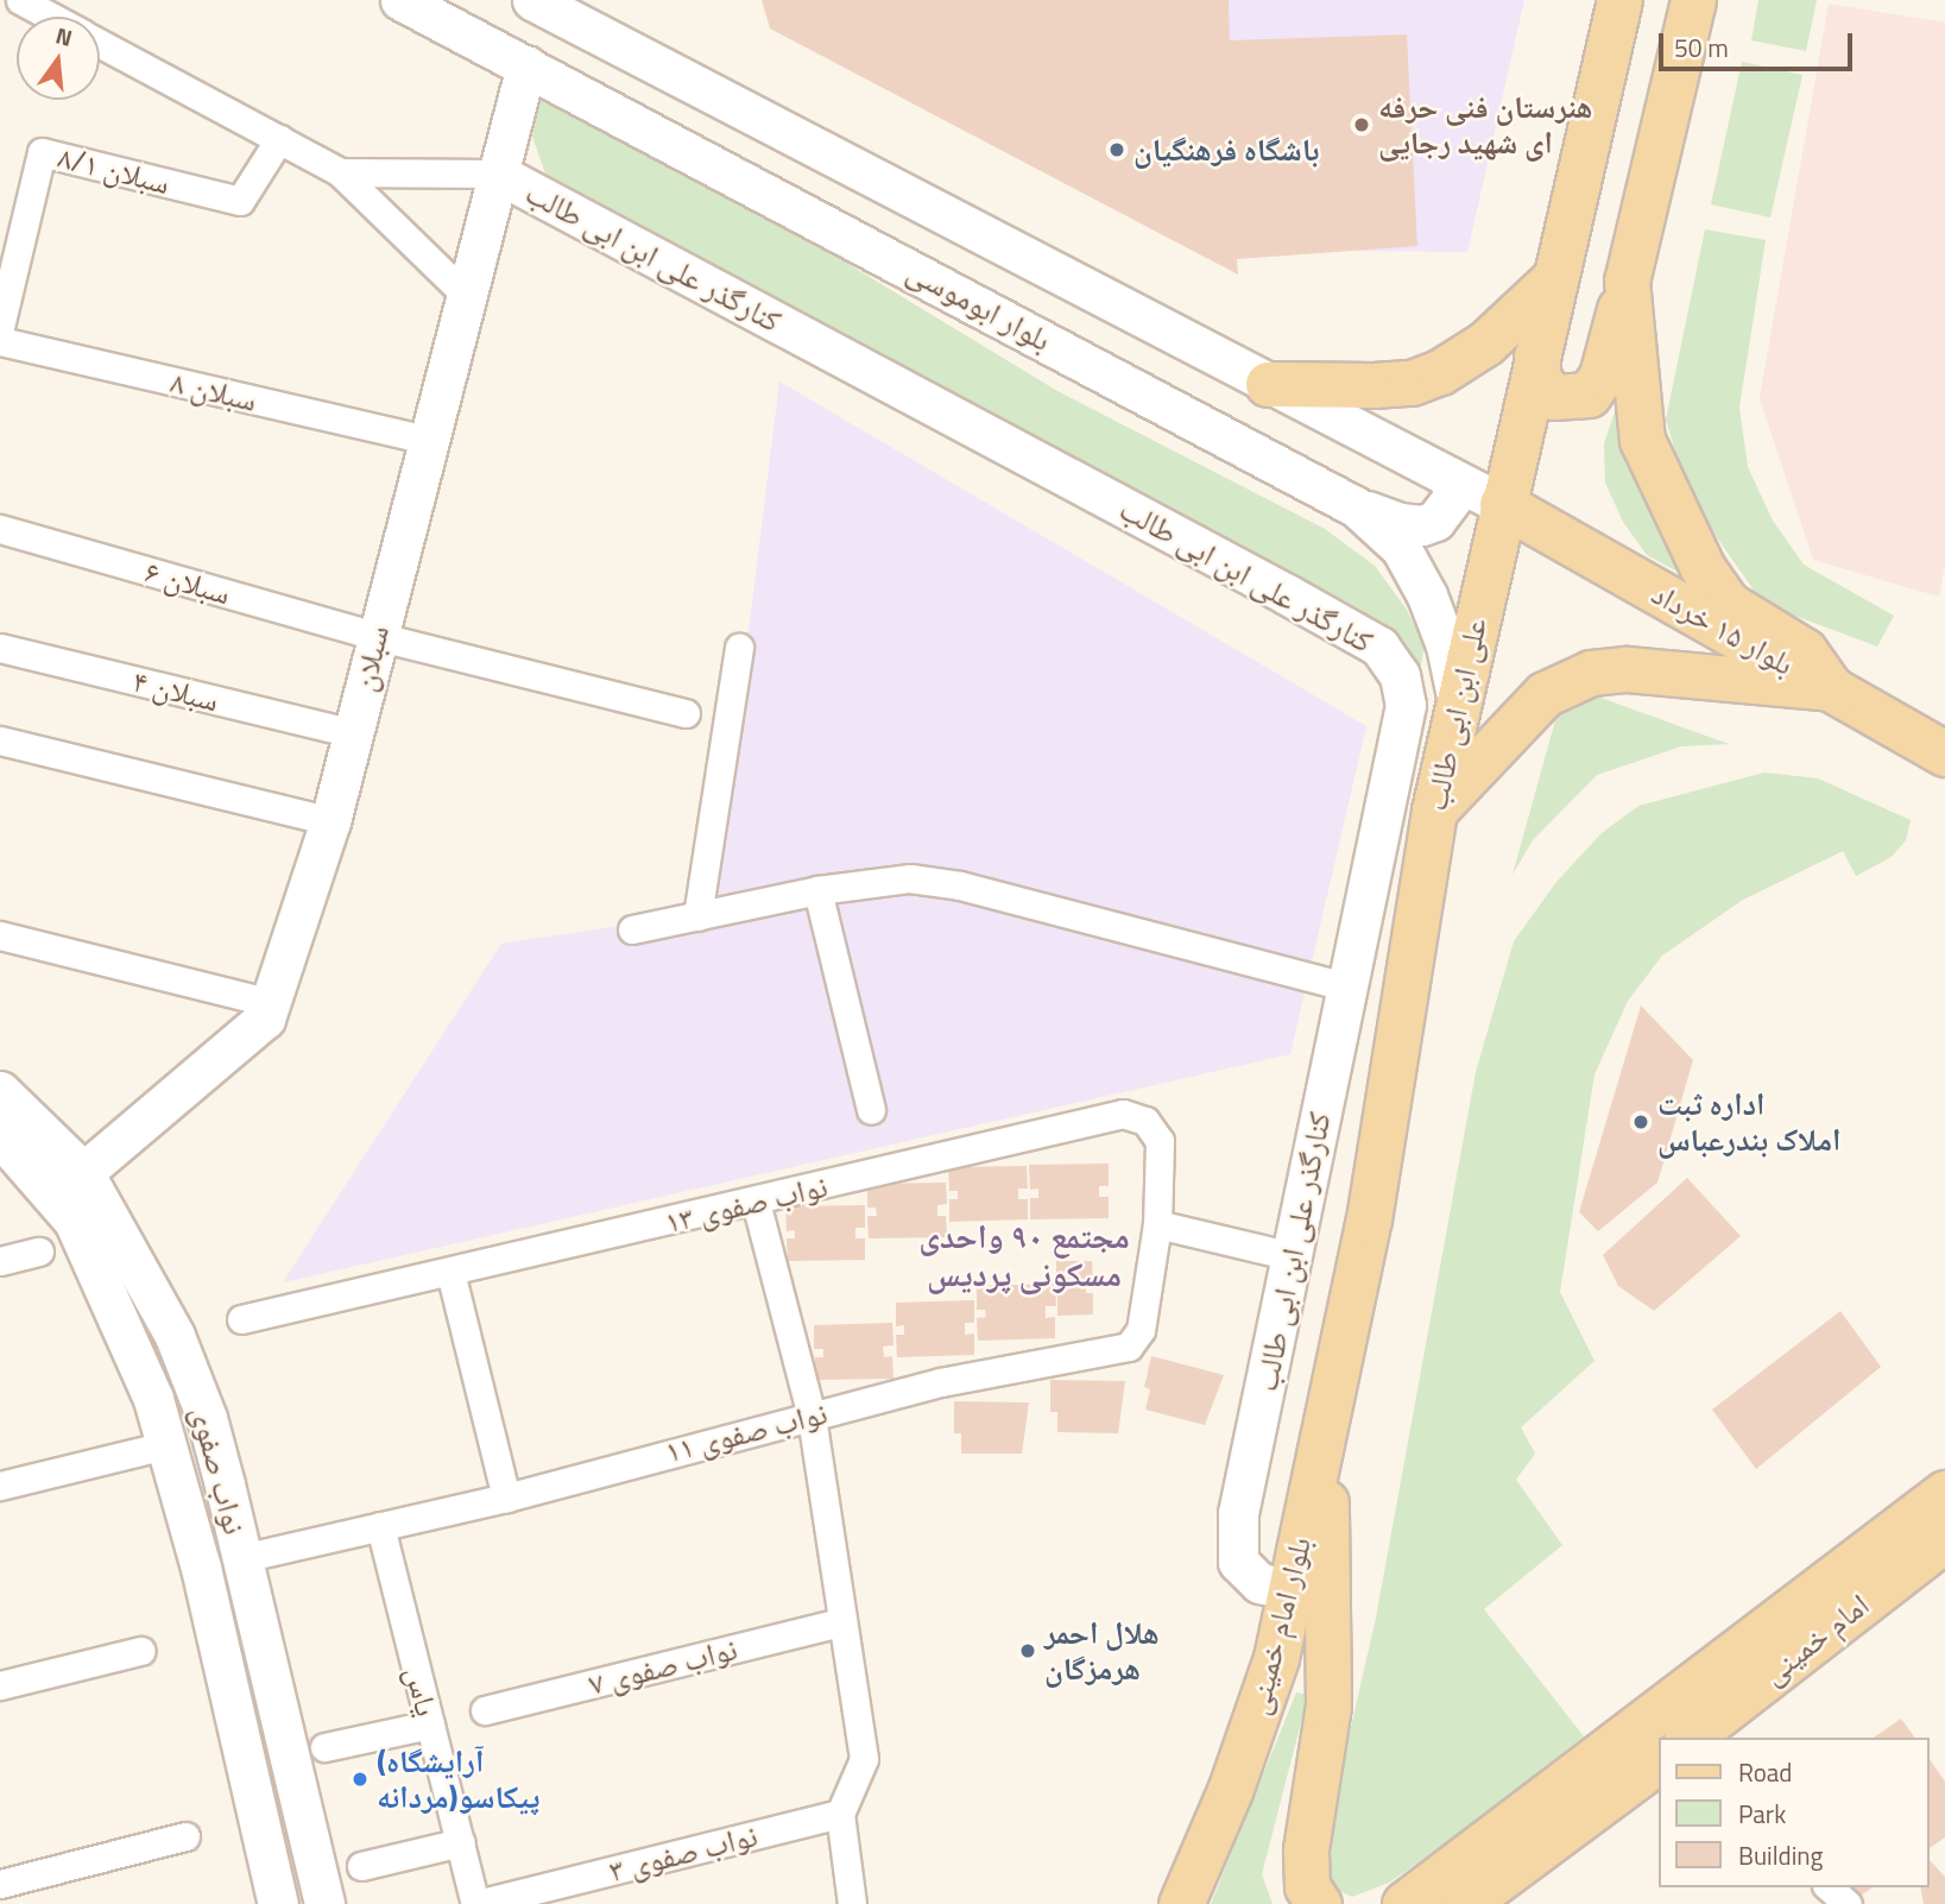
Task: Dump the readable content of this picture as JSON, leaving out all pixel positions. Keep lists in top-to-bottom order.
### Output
{
  "streets": {
    "main road": [
      "بلوار ۱۵ خرداد",
      "علی ابن ابی طالب",
      "بلوار امام خمینی",
      "امام خمینی"
    ],
    "street": [
      "سبلان ۸/۱",
      "کنارگذر علی ابن ابی طالب",
      "بلوار ابوموسی",
      "سبلان ۸",
      "سبلان ۶",
      "سبلان",
      "سبلان ۴",
      "نواب صفوی ۱۳",
      "نواب صفوی ۱۱",
      "نواب صفوی",
      "نواب صفوی ۷",
      "یاس",
      "نواب صفوی ۳"
    ]
  },
  "crossings": [
    ["کنارگذر علی ابن ابی طالب", "سبلان"],
    ["کنارگذر علی ابن ابی طالب", "بلوار امام خمینی"],
    ["بلوار ابوموسی", "بلوار ۱۵ خرداد"],
    ["بلوار ابوموسی", "سبلان"],
    ["بلوار ابوموسی", "علی ابن ابی طالب"],
    ["سبلان ۸", "سبلان"],
    ["سبلان ۶", "سبلان"],
    ["بلوار ۱۵ خرداد", "علی ابن ابی طالب"],
    ["سبلان", "سبلان ۴"],
    ["سبلان", "نواب صفوی"],
    ["علی ابن ابی طالب", "بلوار امام خمینی"],
    ["نواب صفوی ۱۳", "نواب صفوی ۱۱"],
    ["نواب صفوی ۱۱", "نواب صفوی"],
    ["نواب صفوی ۱۱", "یاس"],
    ["یاس", "نواب صفوی ۳"]
  ],
  "districts": ["مجتمع ٩٠ واحدی مسکونی پردیس"],
  "places": [
    "هنرستان فنی حرفه ای شهید رجایی",
    "باشگاه فرهنگیان",
    "اداره ثبت املاک بندرعباس",
    "هلال احمر هرمزگان",
    "(آرایشگاه پیکاسو(مردانه"
  ],
  "legend": ["Road", "Park", "Building"],
  "scale_bar": "50 m",
  "north": "top"
}
